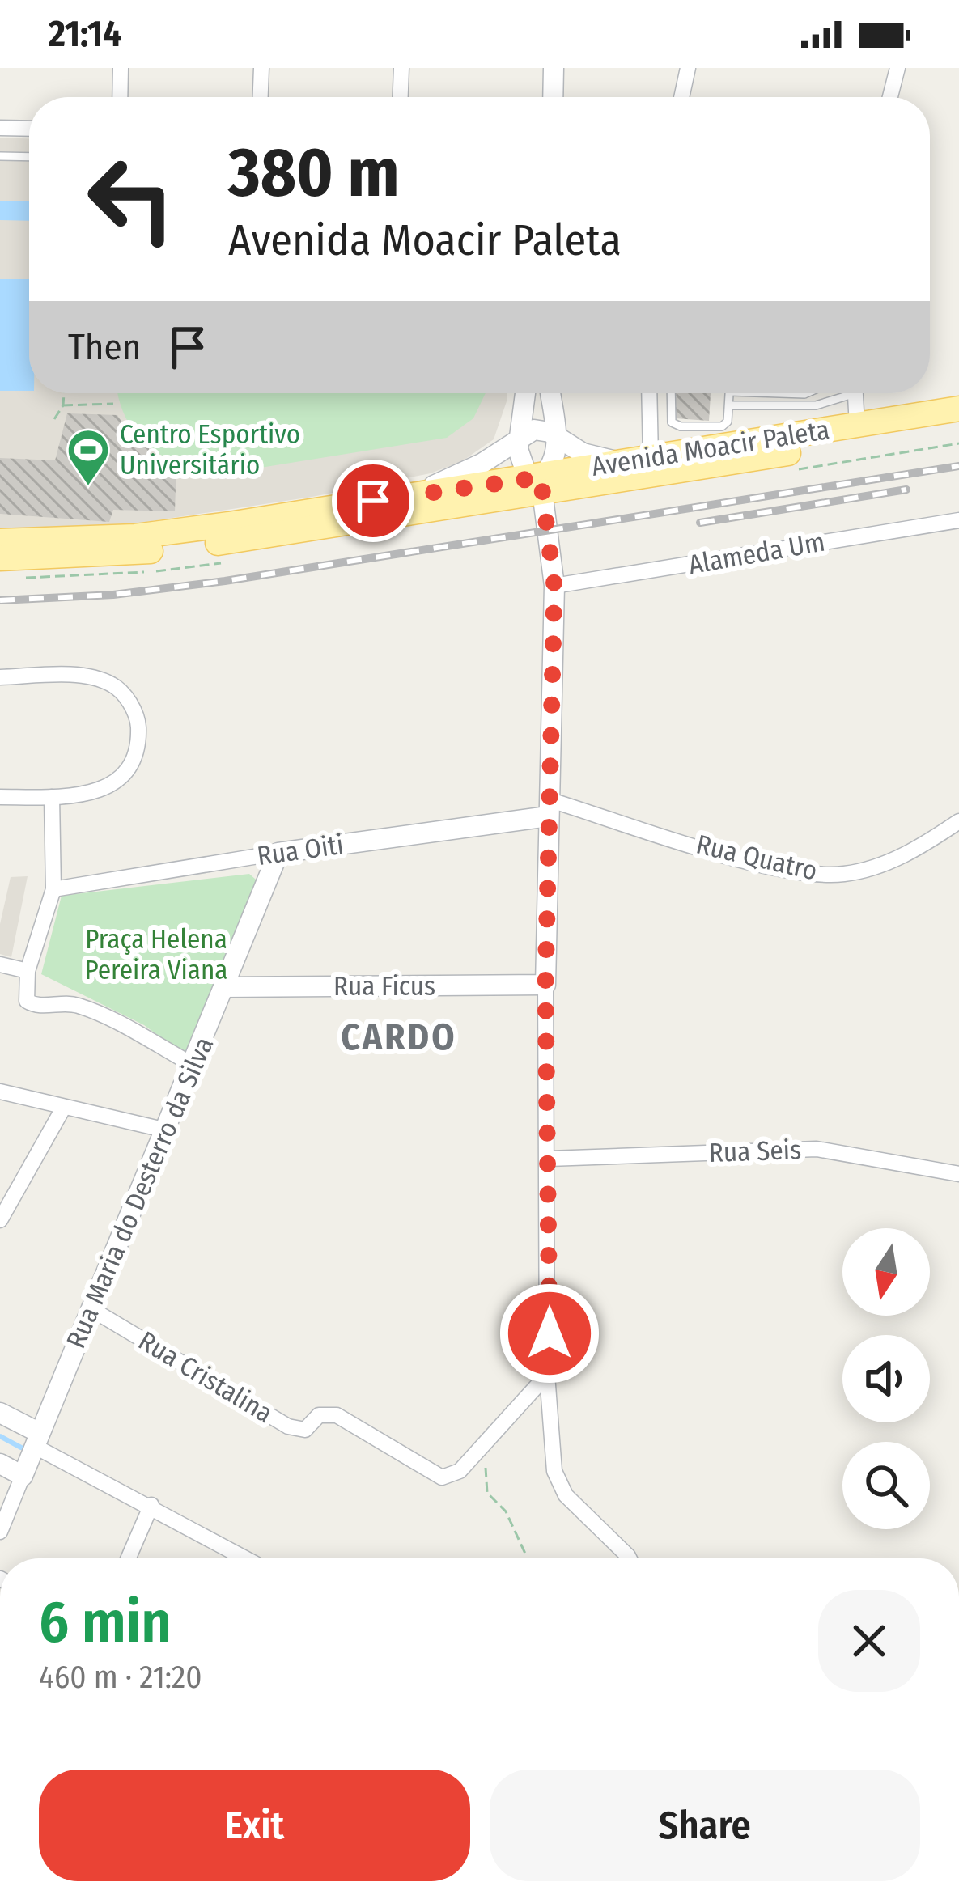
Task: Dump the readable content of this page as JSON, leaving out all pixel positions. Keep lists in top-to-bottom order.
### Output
{
  "streets": {
    "main road": ["Avenida Moacir Paleta"],
    "street": [
      "Alameda Um",
      "Rua Oiti",
      "Rua Quatro",
      "Rua Ficus",
      "Rua Seis",
      "Rua Maria do Desterro da Silva",
      "Rua Cristalina"
    ]
  },
  "crossings": [
    ["Rua Oiti", "Rua Quatro"],
    ["Rua Oiti", "Rua Maria do Desterro da Silva"],
    ["Rua Ficus", "Rua Maria do Desterro da Silva"],
    ["Rua Maria do Desterro da Silva", "Rua Cristalina"]
  ],
  "districts": ["CARDO"],
  "parks": ["Praça Helena Pereira Viana"],
  "places": {
    "sports": ["Centro Esportivo Universitário"]
  },
  "north": "bottom",
  "page": {
    "status": "21:14",
    "turn": ["380 m", "Avenida Moacir Paleta"],
    "then": "Then",
    "heading": ["6 min", "460 m · 21:20"],
    "buttons": ["Exit", "Share"]
  }
}
